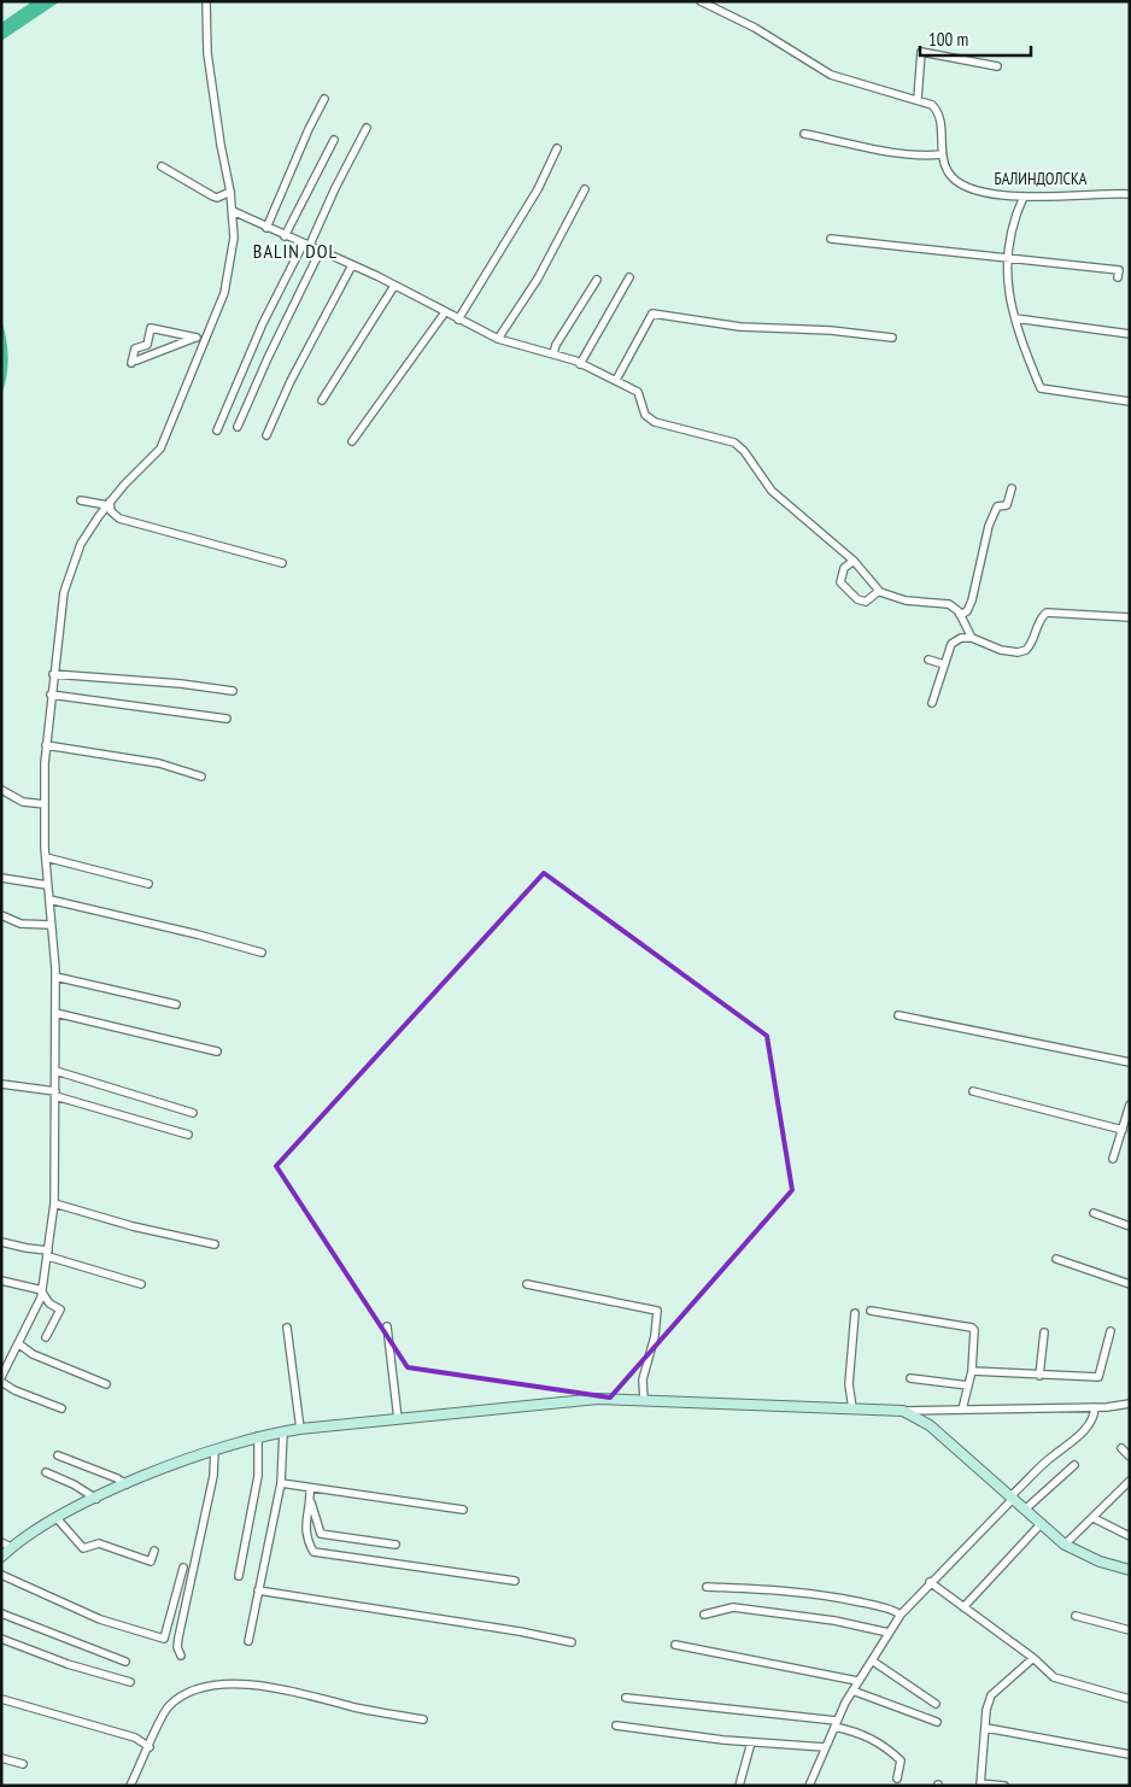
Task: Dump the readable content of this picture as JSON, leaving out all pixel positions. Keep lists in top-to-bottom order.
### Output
{
  "streets": {
    "street": ["БАЛИНДОЛСКА"]
  },
  "districts": ["BALIN DOL"],
  "scale_bar": "100 m"
}
